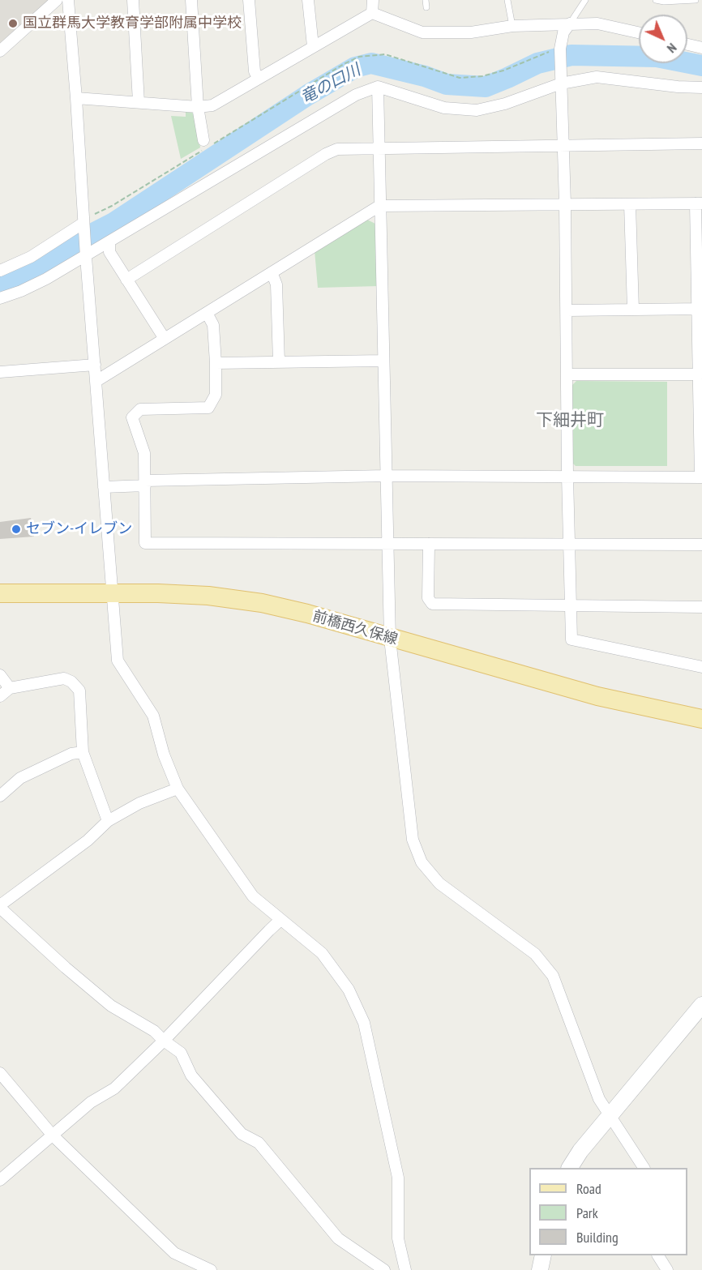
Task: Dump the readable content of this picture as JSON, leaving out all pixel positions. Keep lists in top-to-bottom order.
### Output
{
  "streets": {
    "main road": ["前橋西久保線"]
  },
  "districts": ["下細井町"],
  "water": ["竜の口川"],
  "places": ["国立群馬大学教育学部附属中学校", "セブン-イレブン"],
  "legend": ["Road", "Park", "Building"],
  "north": "bottom right"
}
